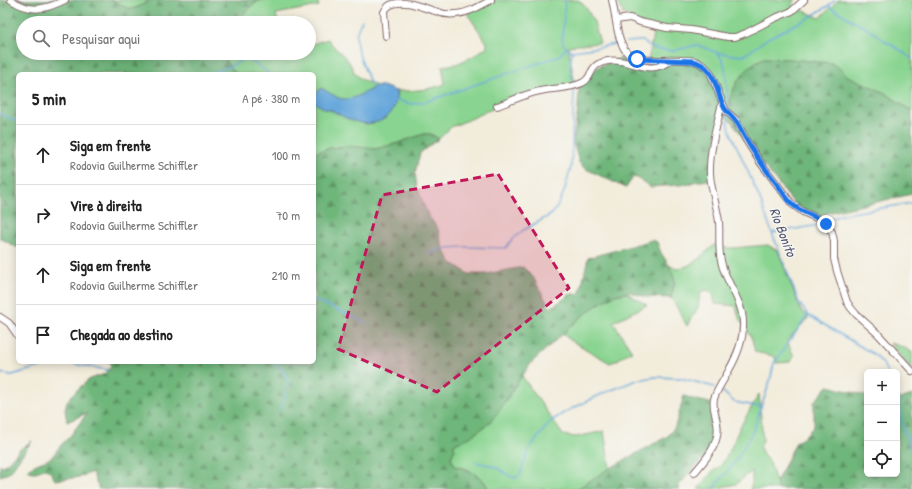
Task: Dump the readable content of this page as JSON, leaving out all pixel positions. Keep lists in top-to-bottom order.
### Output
{
  "water": ["Rio Bonito"],
  "page": {
    "search": "Pesquisar aqui",
    "heading": ["5 min", "A pé · 380 m"],
    "list": [
      ["Siga em frente", "Rodovia Guilherme Schiffler", "100 m"],
      ["Vire à direita", "Rodovia Guilherme Schiffler", "70 m"],
      ["Siga em frente", "Rodovia Guilherme Schiffler", "210 m"],
      "Chegada ao destino"
    ],
    "map_buttons": ["+", "−"]
  }
}
